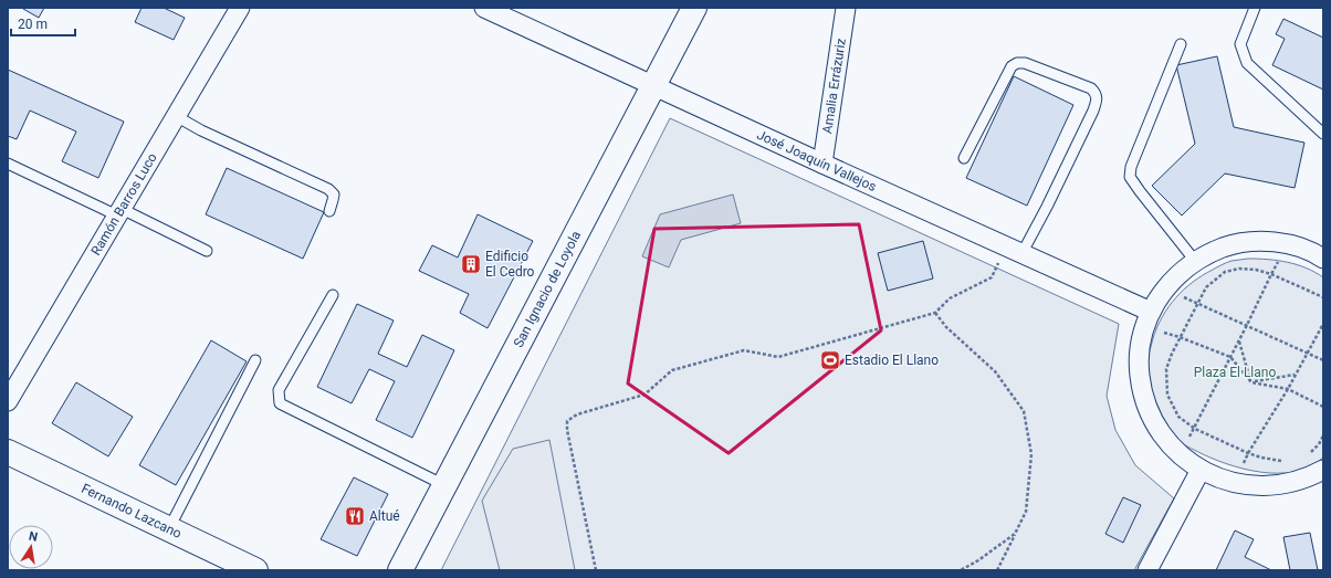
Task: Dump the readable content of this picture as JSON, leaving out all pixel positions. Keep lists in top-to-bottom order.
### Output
{
  "streets": {
    "street": [
      "Amalia Errázuriz",
      "José Joaquín Vallejos",
      "Ramón Barros Luco",
      "San Ignacio de Loyola",
      "Fernando Lazcano"
    ]
  },
  "crossings": [
    ["Amalia Errázuriz", "José Joaquín Vallejos"],
    ["José Joaquín Vallejos", "San Ignacio de Loyola"]
  ],
  "parks": ["Plaza El Llano"],
  "places": {
    "building": ["Edificio El Cedro"],
    "sports": ["Estadio El Llano"],
    "restaurant": ["Altué"]
  },
  "scale_bar": "20 m",
  "north": "top"
}
